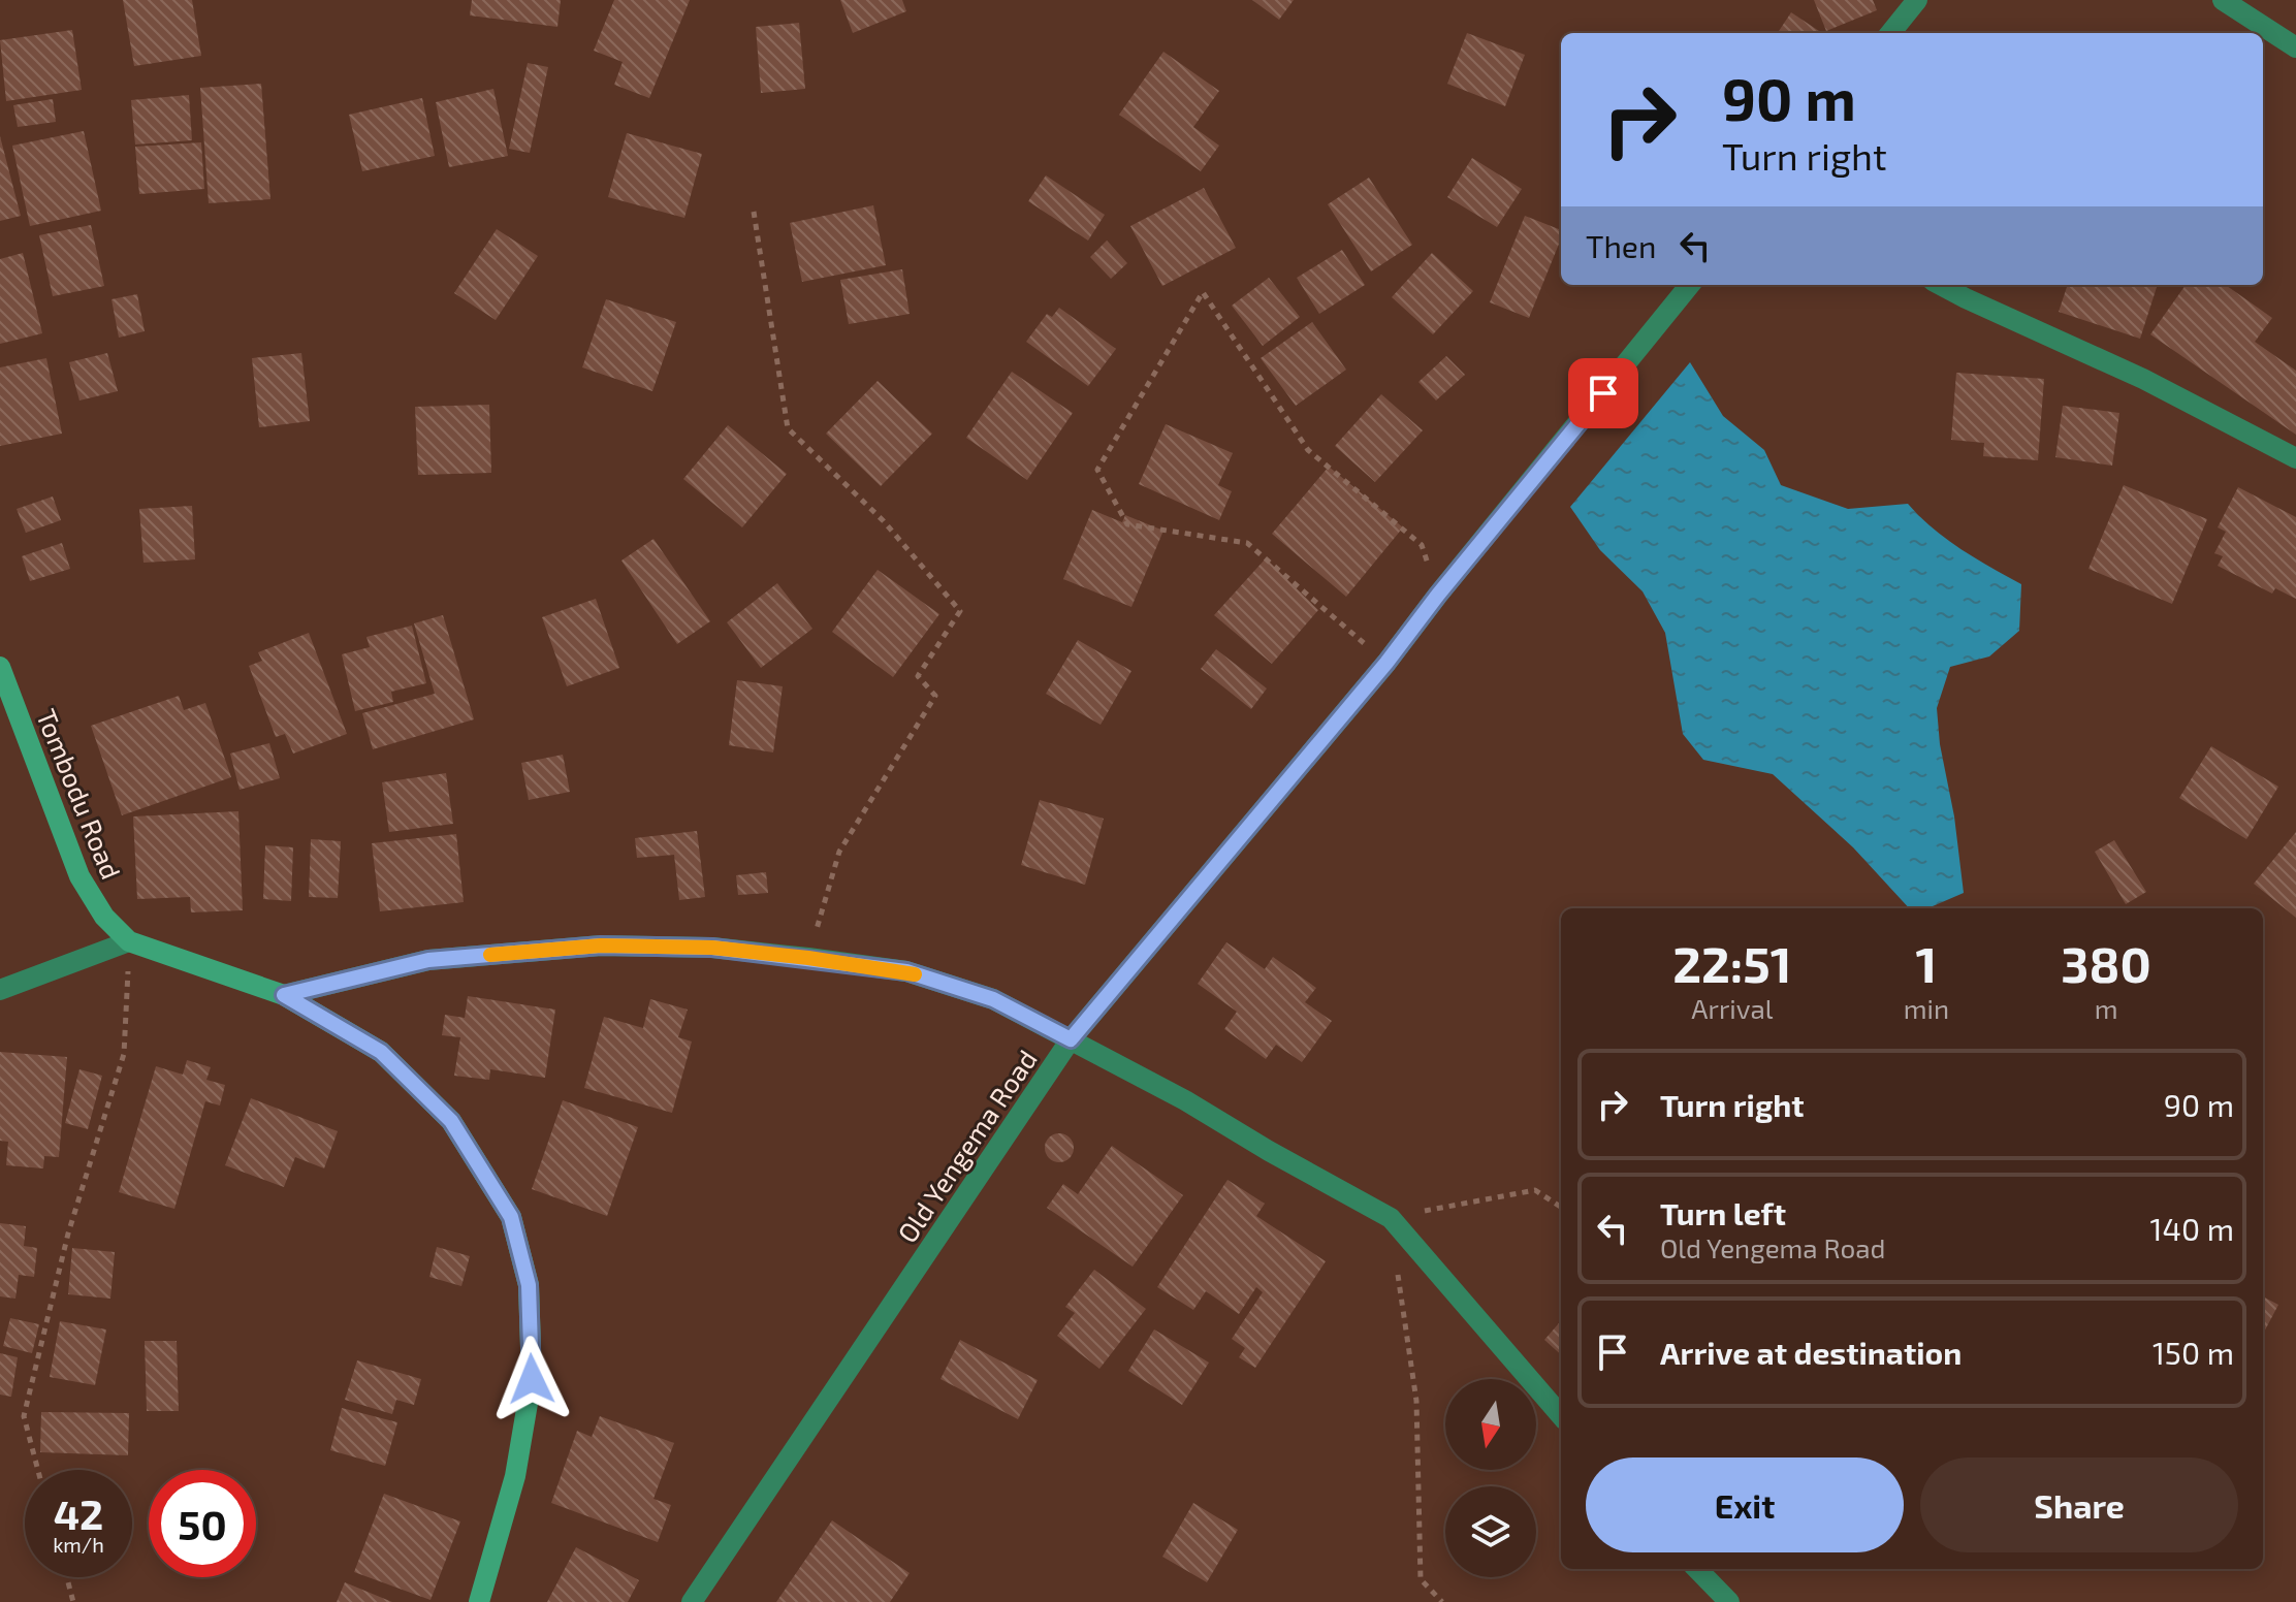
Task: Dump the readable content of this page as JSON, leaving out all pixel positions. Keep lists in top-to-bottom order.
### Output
{
  "streets": {
    "main road": ["Tombodu Road"],
    "street": ["Old Yengema Road"]
  },
  "north": "bottom",
  "page": {
    "turn": ["90 m", "Turn right"],
    "then": "Then",
    "eta": [
      "22:51",
      "Arrival",
      "1",
      "min",
      "380",
      "m"
    ],
    "list": [
      {
        "name": "Turn right",
        "value": "90 m"
      },
      {
        "name": "Turn left",
        "note": "Old Yengema Road",
        "value": "140 m"
      },
      {
        "name": "Arrive at destination",
        "value": "150 m"
      }
    ],
    "buttons": ["Exit", "Share"],
    "speed": "42 km/h",
    "limit": "50"
  }
}
